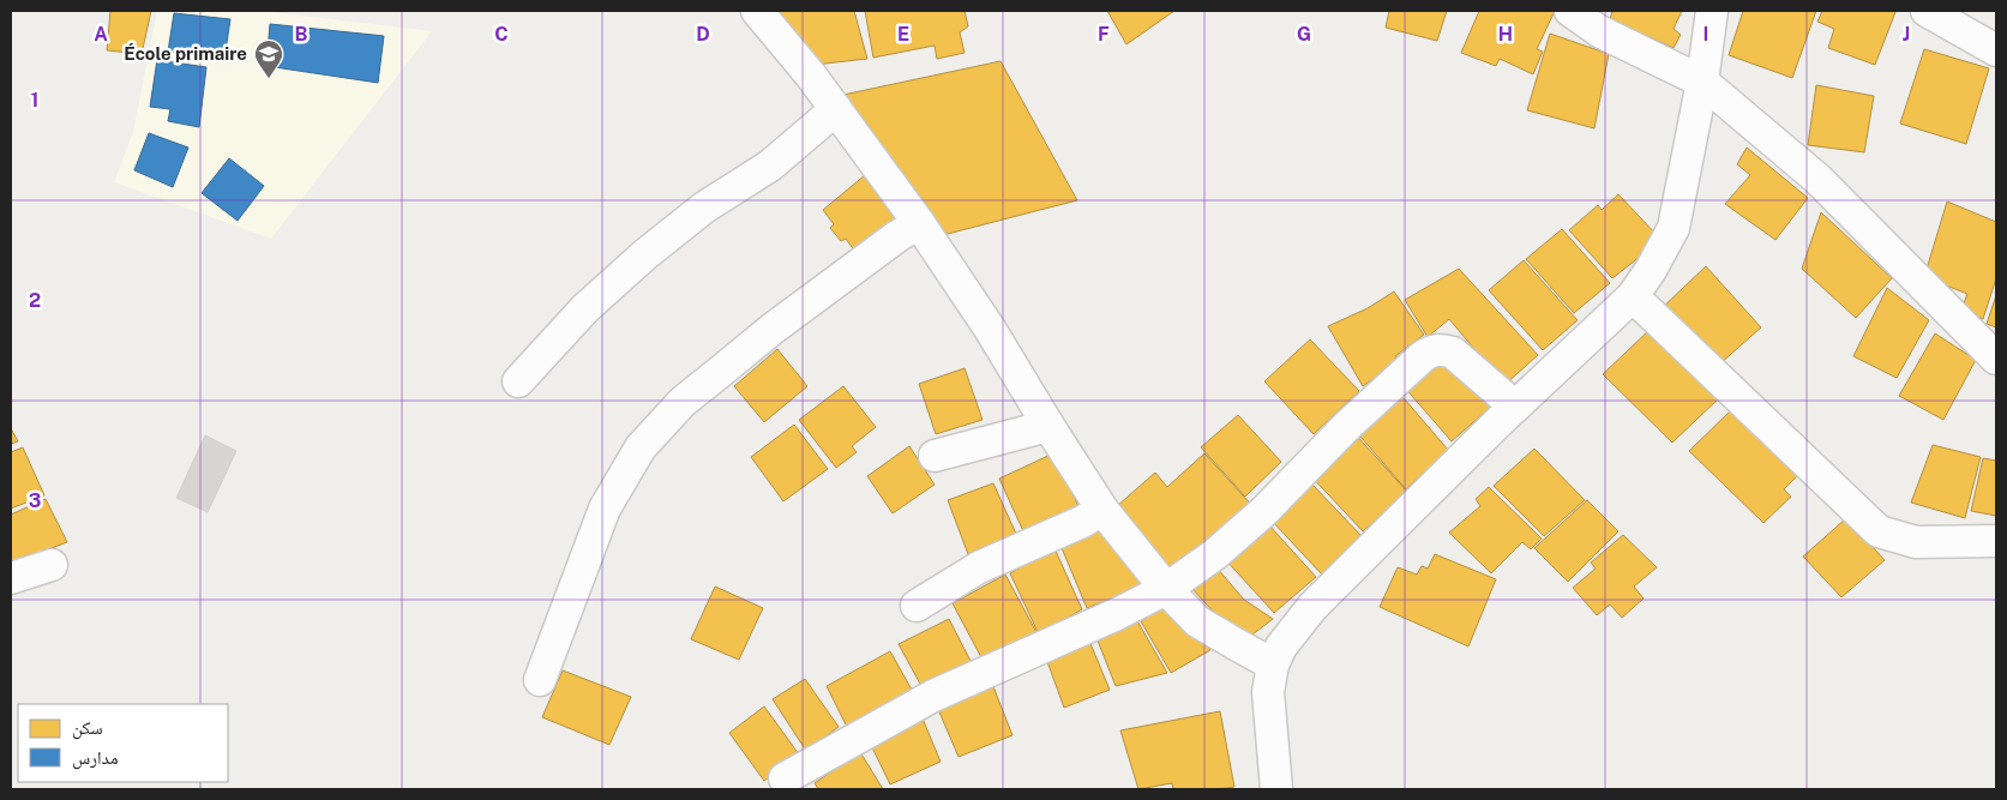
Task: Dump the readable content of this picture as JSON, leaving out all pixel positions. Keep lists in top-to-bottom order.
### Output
{
  "places": {
    "school or university": ["École primaire"]
  },
  "legend": ["سكن", "مدارس"],
  "grid": {
    "columns": [
      "A",
      "B",
      "C",
      "D",
      "E",
      "F",
      "G",
      "H",
      "I",
      "J"
    ],
    "rows": ["1", "2", "3"]
  }
}
